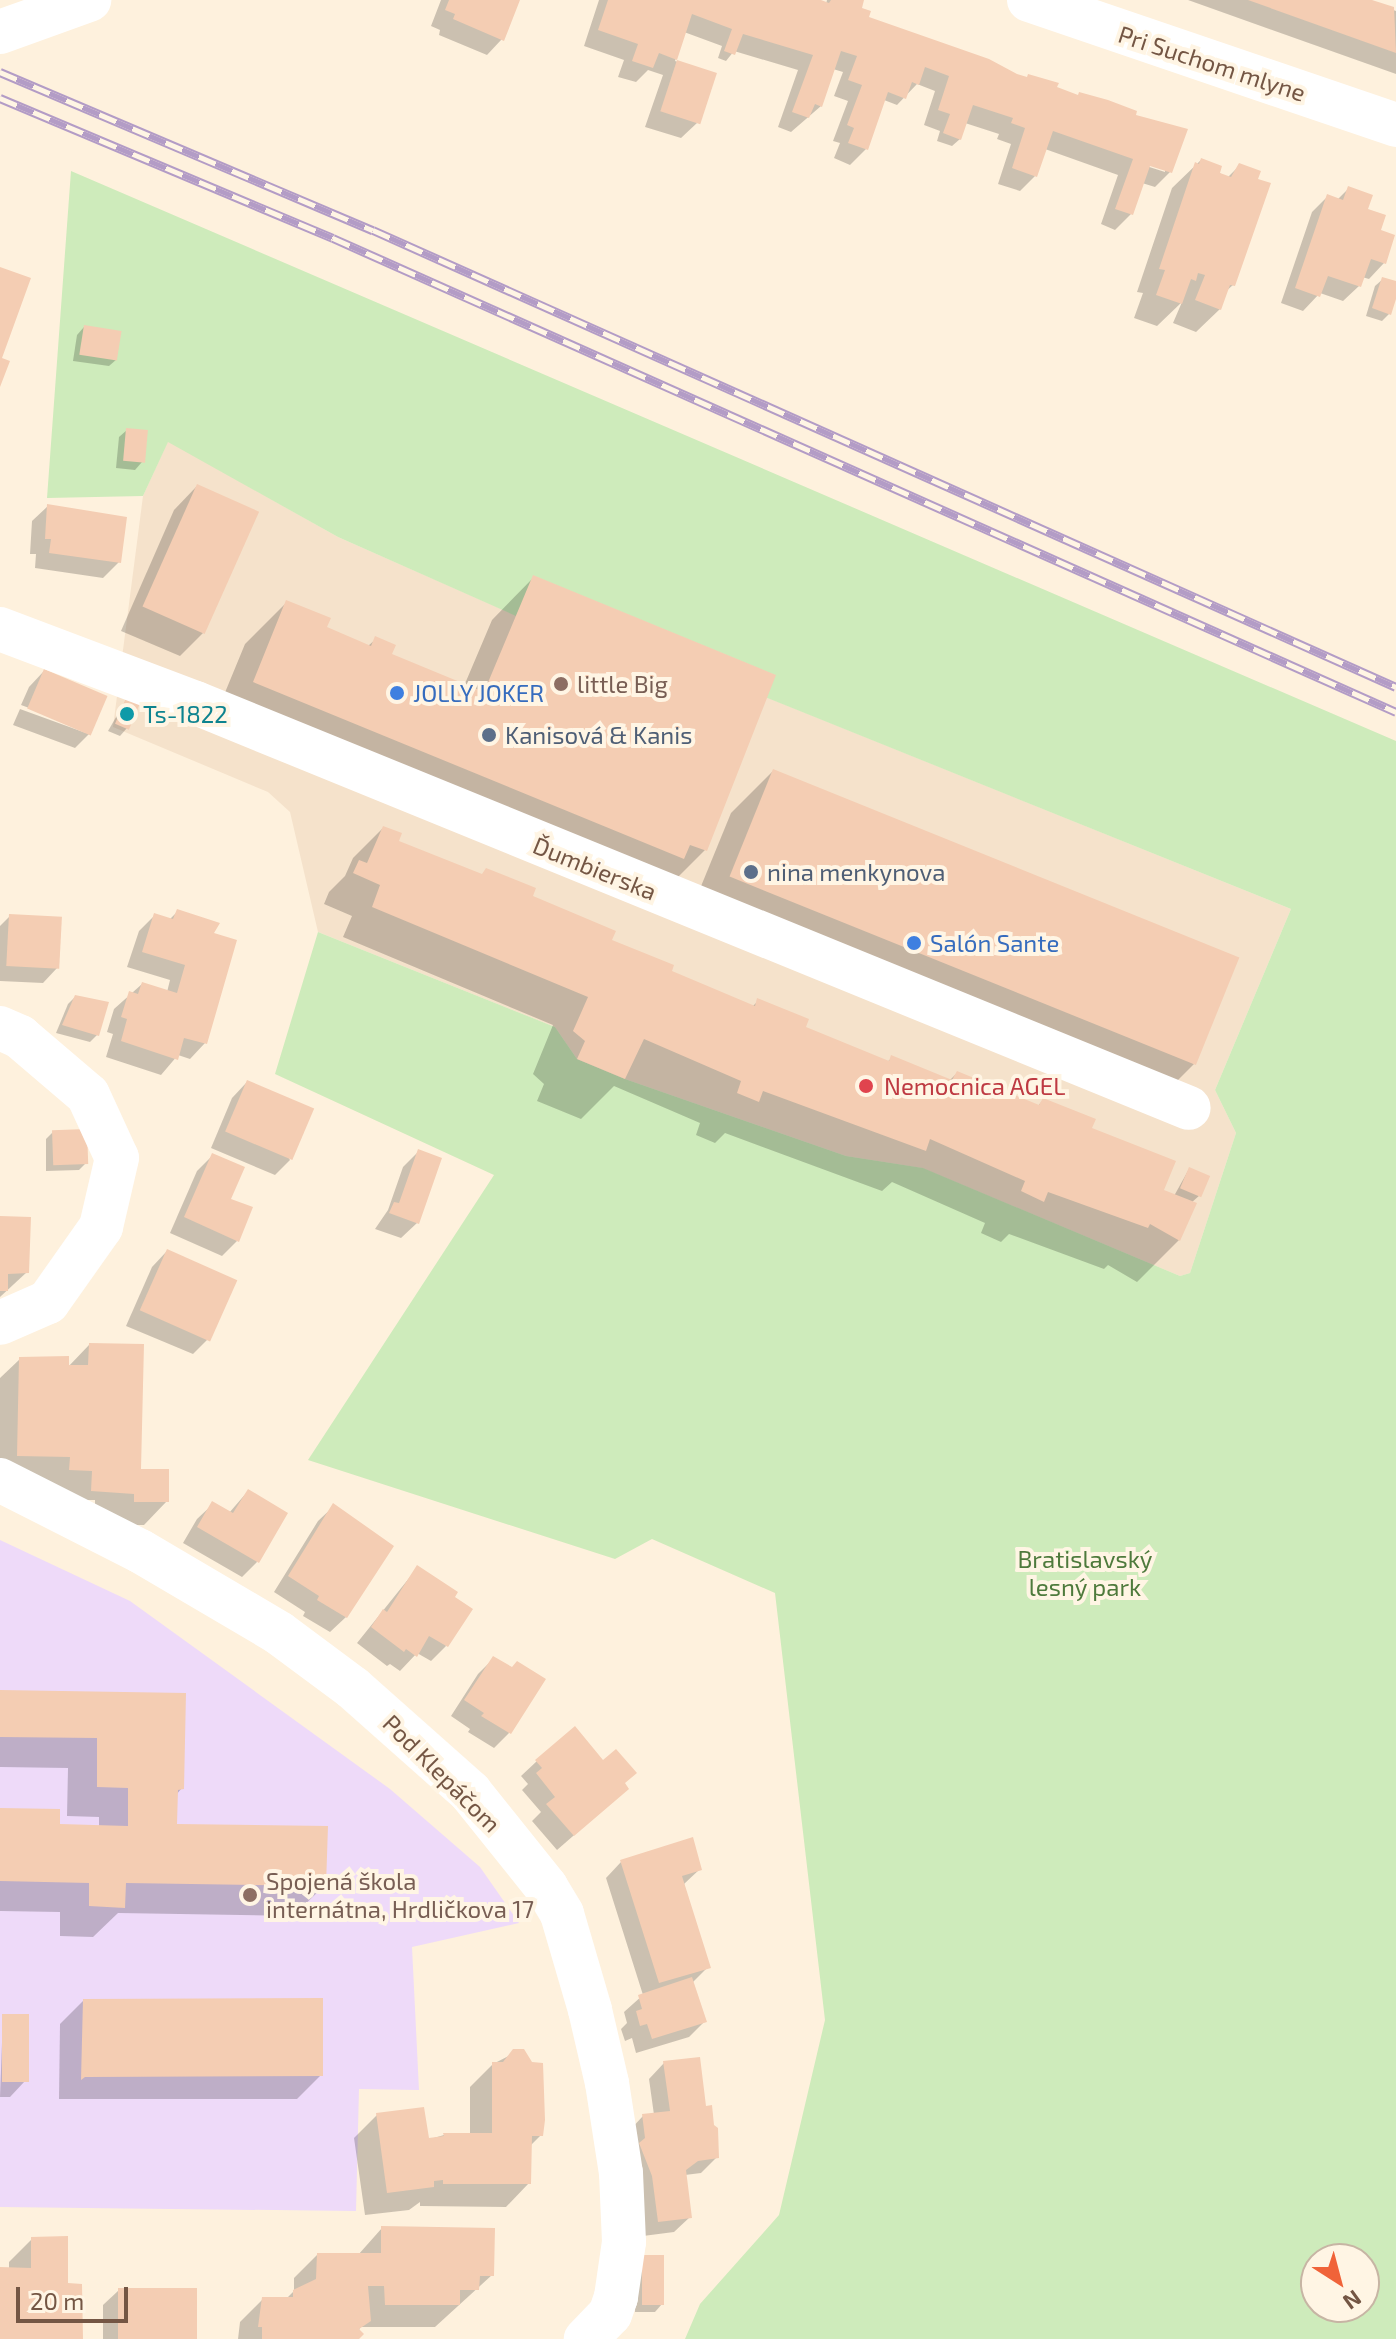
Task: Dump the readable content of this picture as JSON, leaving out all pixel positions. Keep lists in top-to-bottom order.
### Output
{
  "streets": {
    "street": ["Pri Suchom mlyne", "Ďumbierska", "Pod Klepáčom"]
  },
  "parks": ["Bratislavský lesný park"],
  "places": [
    "little Big",
    "JOLLY JOKER",
    "Ts-1822",
    "Kanisová & Kanis",
    "nina menkynova",
    "Salón Sante",
    "Nemocnica AGEL",
    "Spojená škola internátna, Hrdličkova 17"
  ],
  "scale_bar": "20 m",
  "north": "bottom right"
}
